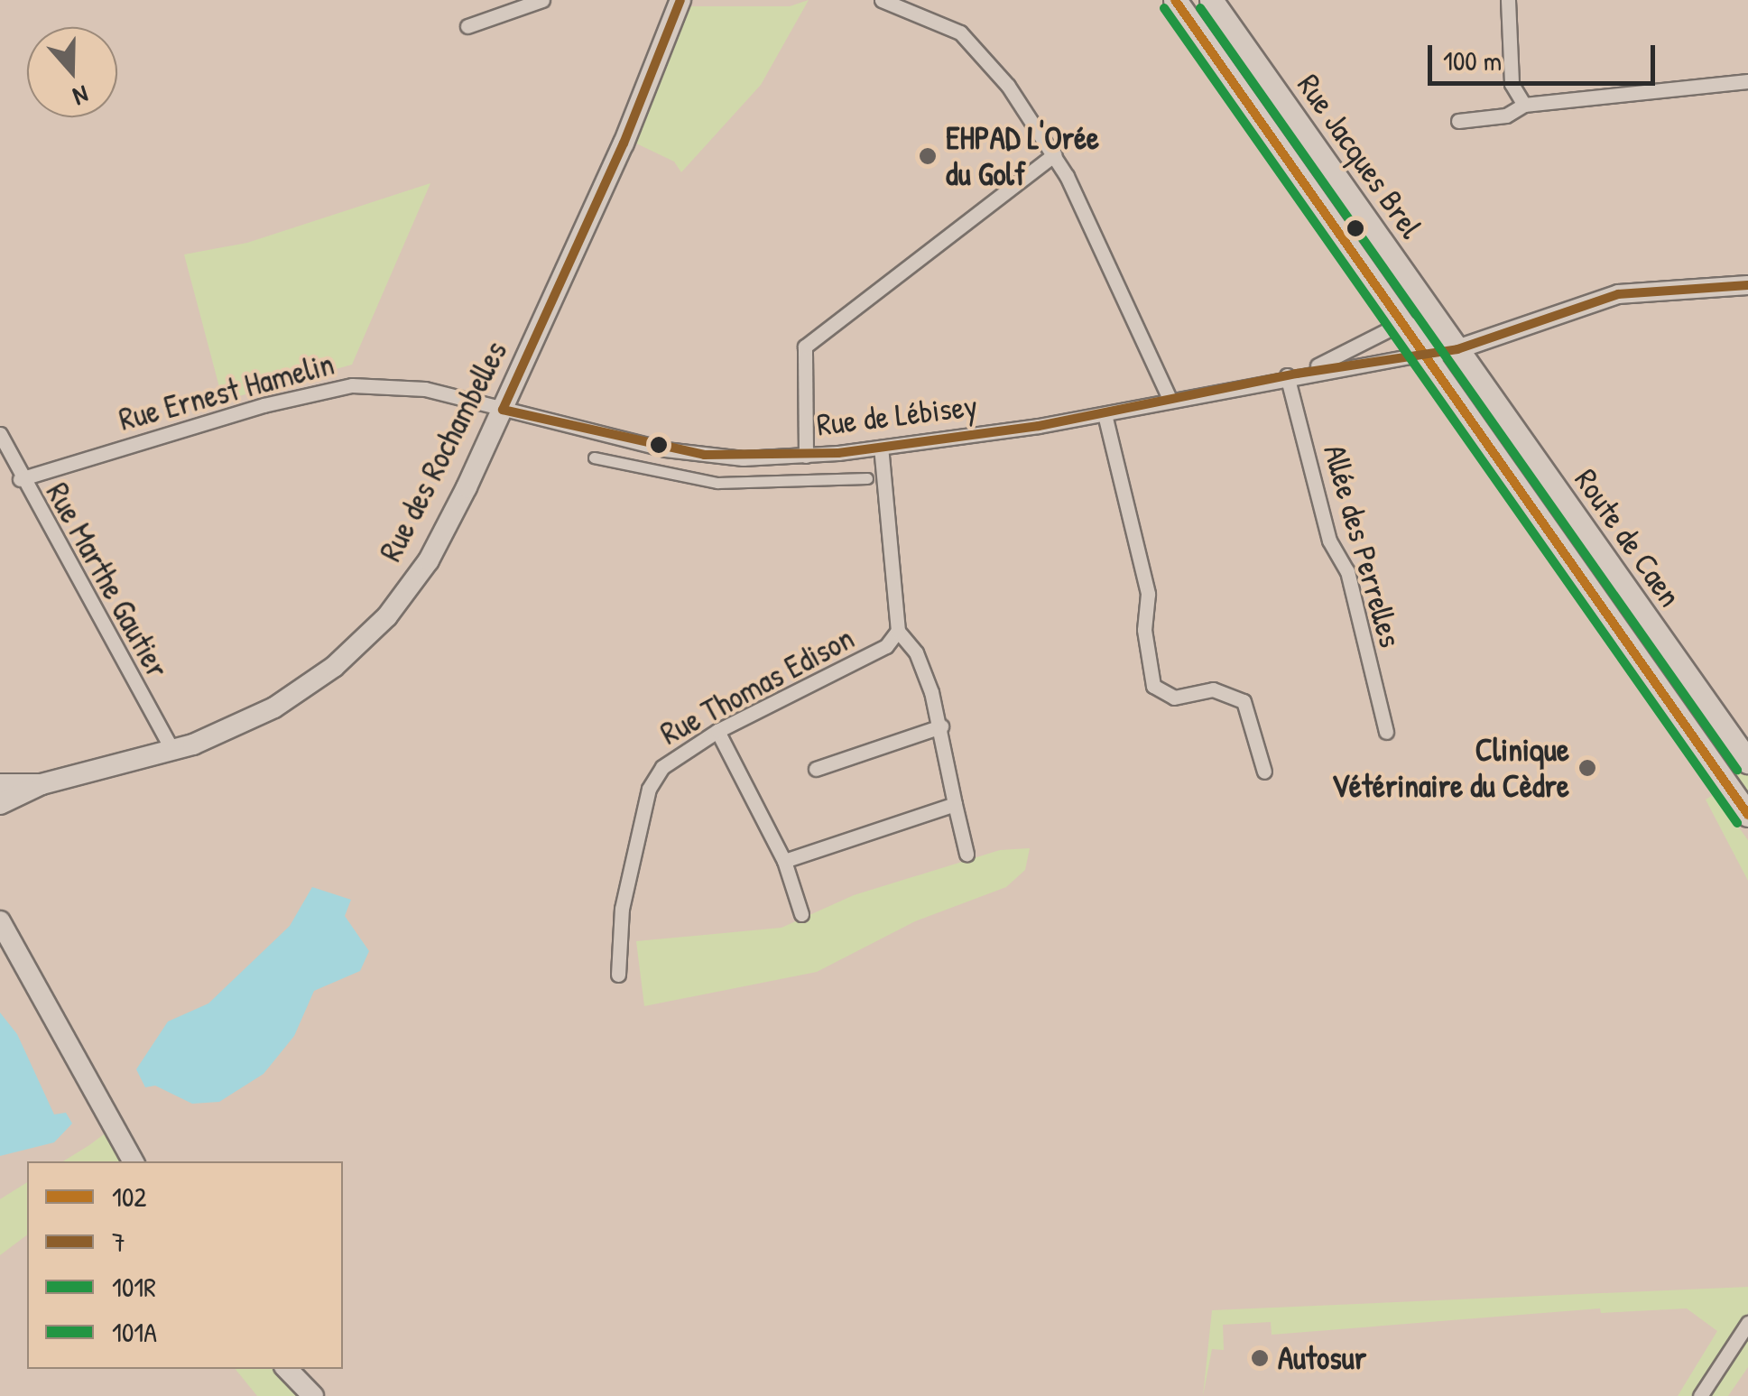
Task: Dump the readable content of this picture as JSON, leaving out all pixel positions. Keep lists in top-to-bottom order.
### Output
{
  "streets": {
    "main road": ["Rue Jacques Brel", "Rue des Rochambelles", "Route de Caen"],
    "street": [
      "Rue Ernest Hamelin",
      "Rue de Lébisey",
      "Allée des Perrelles",
      "Rue Marthe Gautier",
      "Rue Thomas Edison"
    ]
  },
  "crossings": [
    ["Rue Jacques Brel", "Rue de Lébisey"],
    ["Rue Jacques Brel", "Route de Caen"],
    ["Rue Ernest Hamelin", "Rue de Lébisey"],
    ["Rue Ernest Hamelin", "Rue des Rochambelles"],
    ["Rue Ernest Hamelin", "Rue Marthe Gautier"],
    ["Rue de Lébisey", "Rue des Rochambelles"],
    ["Rue de Lébisey", "Route de Caen"],
    ["Rue de Lébisey", "Allée des Perrelles"],
    ["Rue de Lébisey", "Rue Thomas Edison"],
    ["Rue des Rochambelles", "Rue Marthe Gautier"]
  ],
  "places": ["EHPAD L'Orée du Golf", "Clinique Vétérinaire du Cèdre", "Autosur"],
  "lines": [
    "transit line 102",
    "transit line 7",
    "transit line 101R",
    "transit line 101A"
  ],
  "legend": [
    "102",
    "7",
    "101R",
    "101A"
  ],
  "scale_bar": "100 m",
  "north": "bottom"
}
